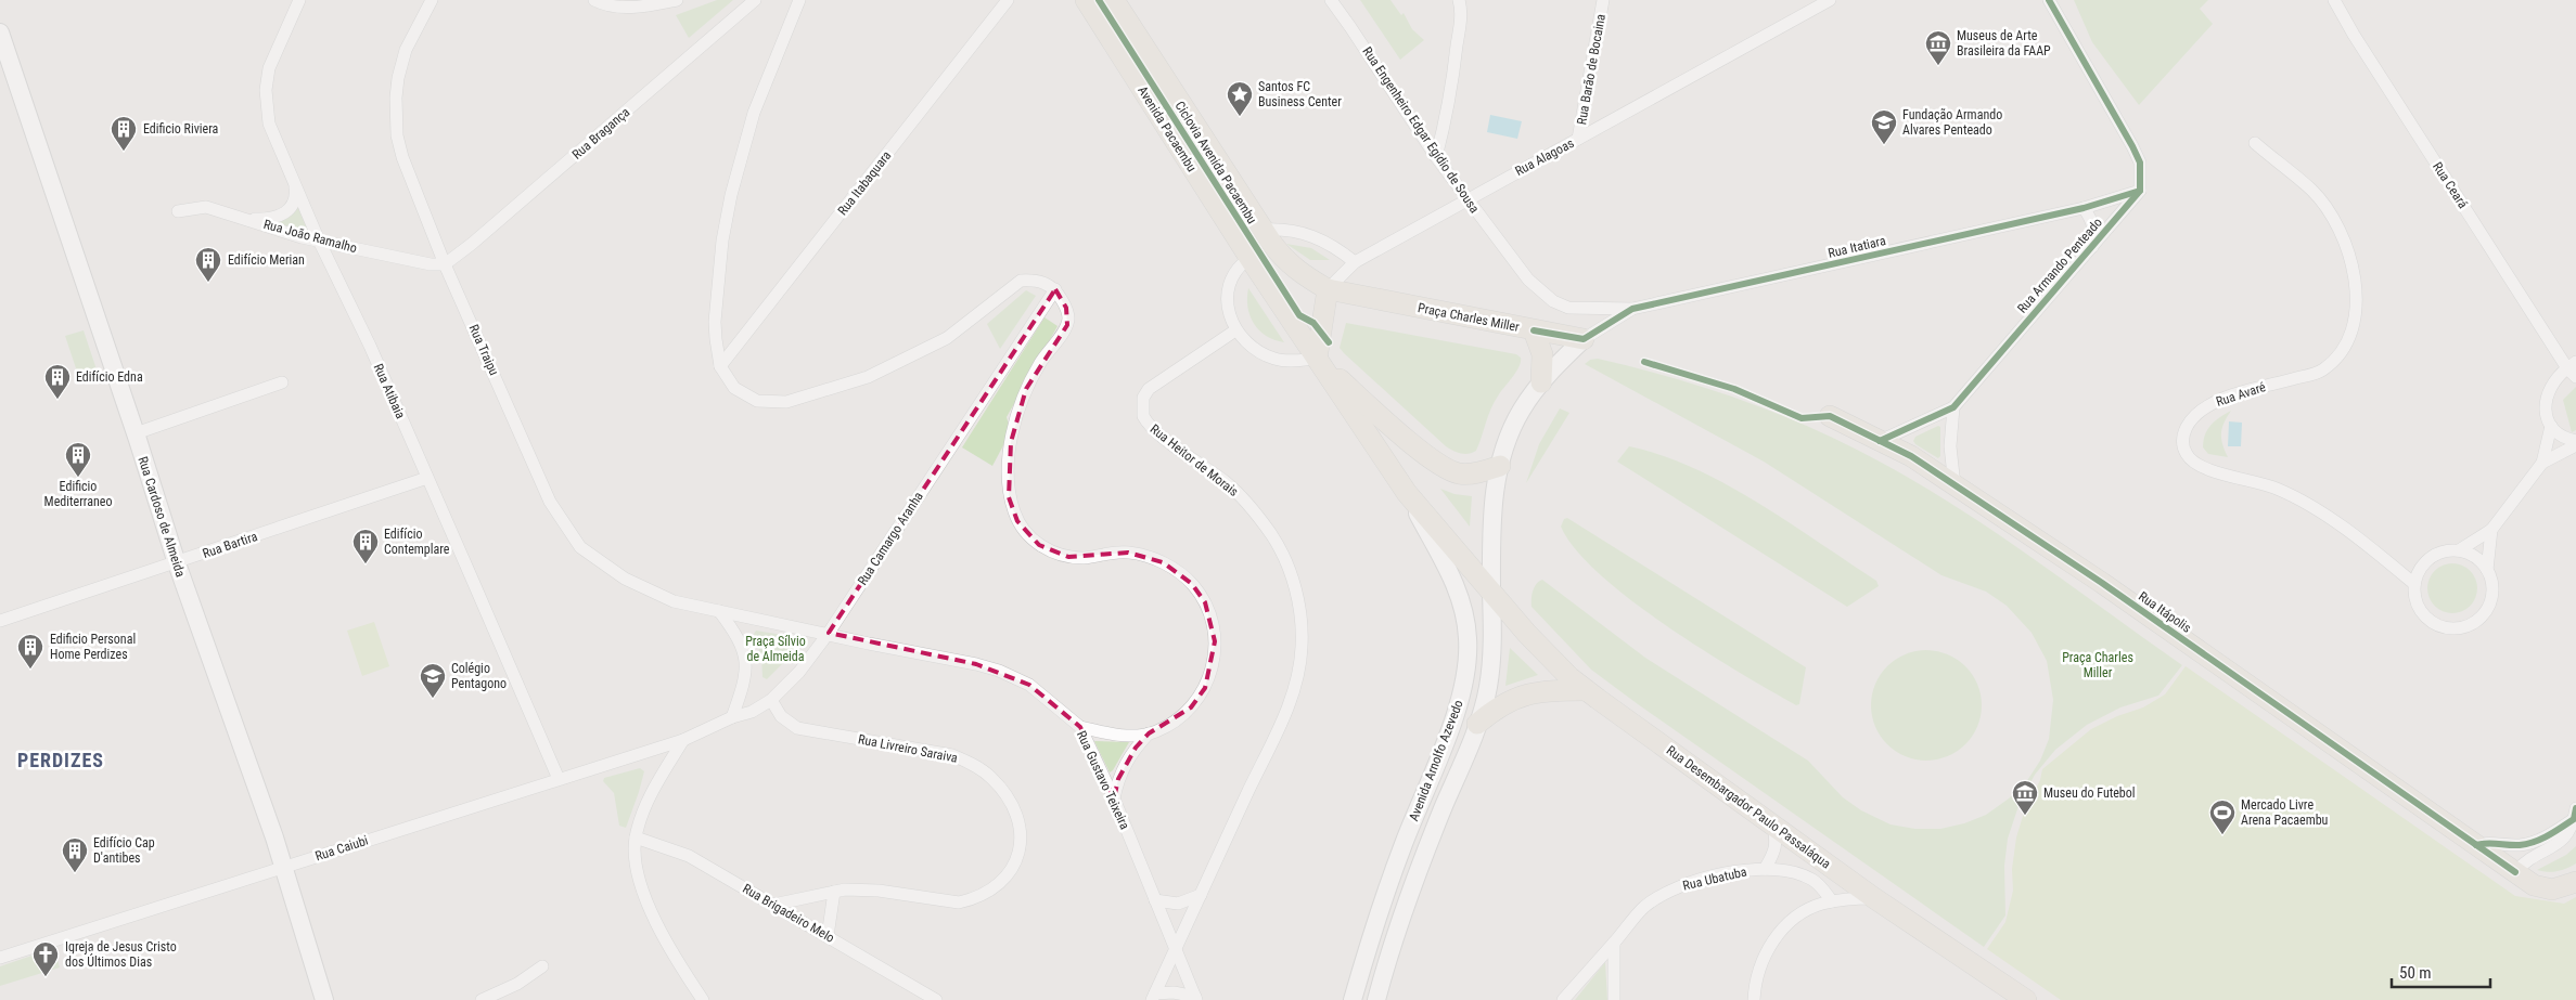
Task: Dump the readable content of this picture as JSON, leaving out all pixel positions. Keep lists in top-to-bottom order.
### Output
{
  "streets": {
    "main road": [
      "Avenida Pacaembu",
      "Praça Charles Miller",
      "Rua Cardoso de Almeida",
      "Rua Itápolis",
      "Avenida Arnolfo Azevedo",
      "Rua Desembargador Paulo Passaláqua"
    ],
    "street": [
      "Rua Barão de Bocaina",
      "Rua Engenheiro Edgar Egídio de Sousa",
      "Rua Bragança",
      "Rua Alagoas",
      "Rua Itabaquara",
      "Rua Ceará",
      "Rua João Ramalho",
      "Rua Itatiara",
      "Rua Armando Penteado",
      "Rua Traipu",
      "Rua Atibaia",
      "Rua Avaré",
      "Rua Heitor de Morais",
      "Rua Camargo Aranha",
      "Rua Bartira",
      "Rua Livreiro Saraiva",
      "Rua Gustavo Teixeira",
      "Rua Caiubi",
      "Rua Ubatuba",
      "Rua Brigadeiro Melo"
    ],
    "cycle path": ["Ciclovia Avenida Pacaembu"]
  },
  "crossings": [
    ["Rua Barão de Bocaina", "Rua Alagoas"],
    ["Avenida Pacaembu", "Praça Charles Miller"],
    ["Rua Engenheiro Edgar Egídio de Sousa", "Rua Alagoas"],
    ["Rua Engenheiro Edgar Egídio de Sousa", "Rua Itatiara"],
    ["Rua Bragança", "Rua João Ramalho"],
    ["Rua Bragança", "Rua Traipu"],
    ["Rua Alagoas", "Praça Charles Miller"],
    ["Rua João Ramalho", "Rua Traipu"],
    ["Rua João Ramalho", "Rua Atibaia"],
    ["Rua Itatiara", "Rua Armando Penteado"],
    ["Rua Itatiara", "Praça Charles Miller"],
    ["Rua Armando Penteado", "Rua Itápolis"],
    ["Rua Atibaia", "Rua Bartira"],
    ["Rua Atibaia", "Rua Caiubi"],
    ["Rua Heitor de Morais", "Rua Gustavo Teixeira"],
    ["Rua Cardoso de Almeida", "Rua Bartira"],
    ["Rua Cardoso de Almeida", "Rua Caiubi"],
    ["Rua Camargo Aranha", "Rua Livreiro Saraiva"],
    ["Rua Camargo Aranha", "Rua Gustavo Teixeira"],
    ["Rua Camargo Aranha", "Rua Caiubi"],
    ["Rua Livreiro Saraiva", "Rua Brigadeiro Melo"],
    ["Avenida Arnolfo Azevedo", "Rua Desembargador Paulo Passaláqua"],
    ["Rua Desembargador Paulo Passaláqua", "Rua Ubatuba"]
  ],
  "districts": ["PERDIZES"],
  "parks": ["Praça Sílvio de Almeida", "Praça Charles Miller"],
  "places": {
    "museum": ["Museus de Arte Brasileira da FAAP", "Museu do Futebol"],
    "place": ["Santos FC Business Center"],
    "school or university": ["Fundação Armando Alvares Penteado", "Colégio Pentagono"],
    "building": [
      "Edificio Riviera",
      "Edifício Merian",
      "Edifício Edna",
      "Edificio Mediterraneo",
      "Edifício Contemplare",
      "Edificio Personal Home Perdizes",
      "Edifício Cap D'antibes"
    ],
    "sports": ["Mercado Livre Arena Pacaembu"],
    "church": ["Igreja de Jesus Cristo dos Últimos Dias"]
  },
  "scale_bar": "50 m"
}
